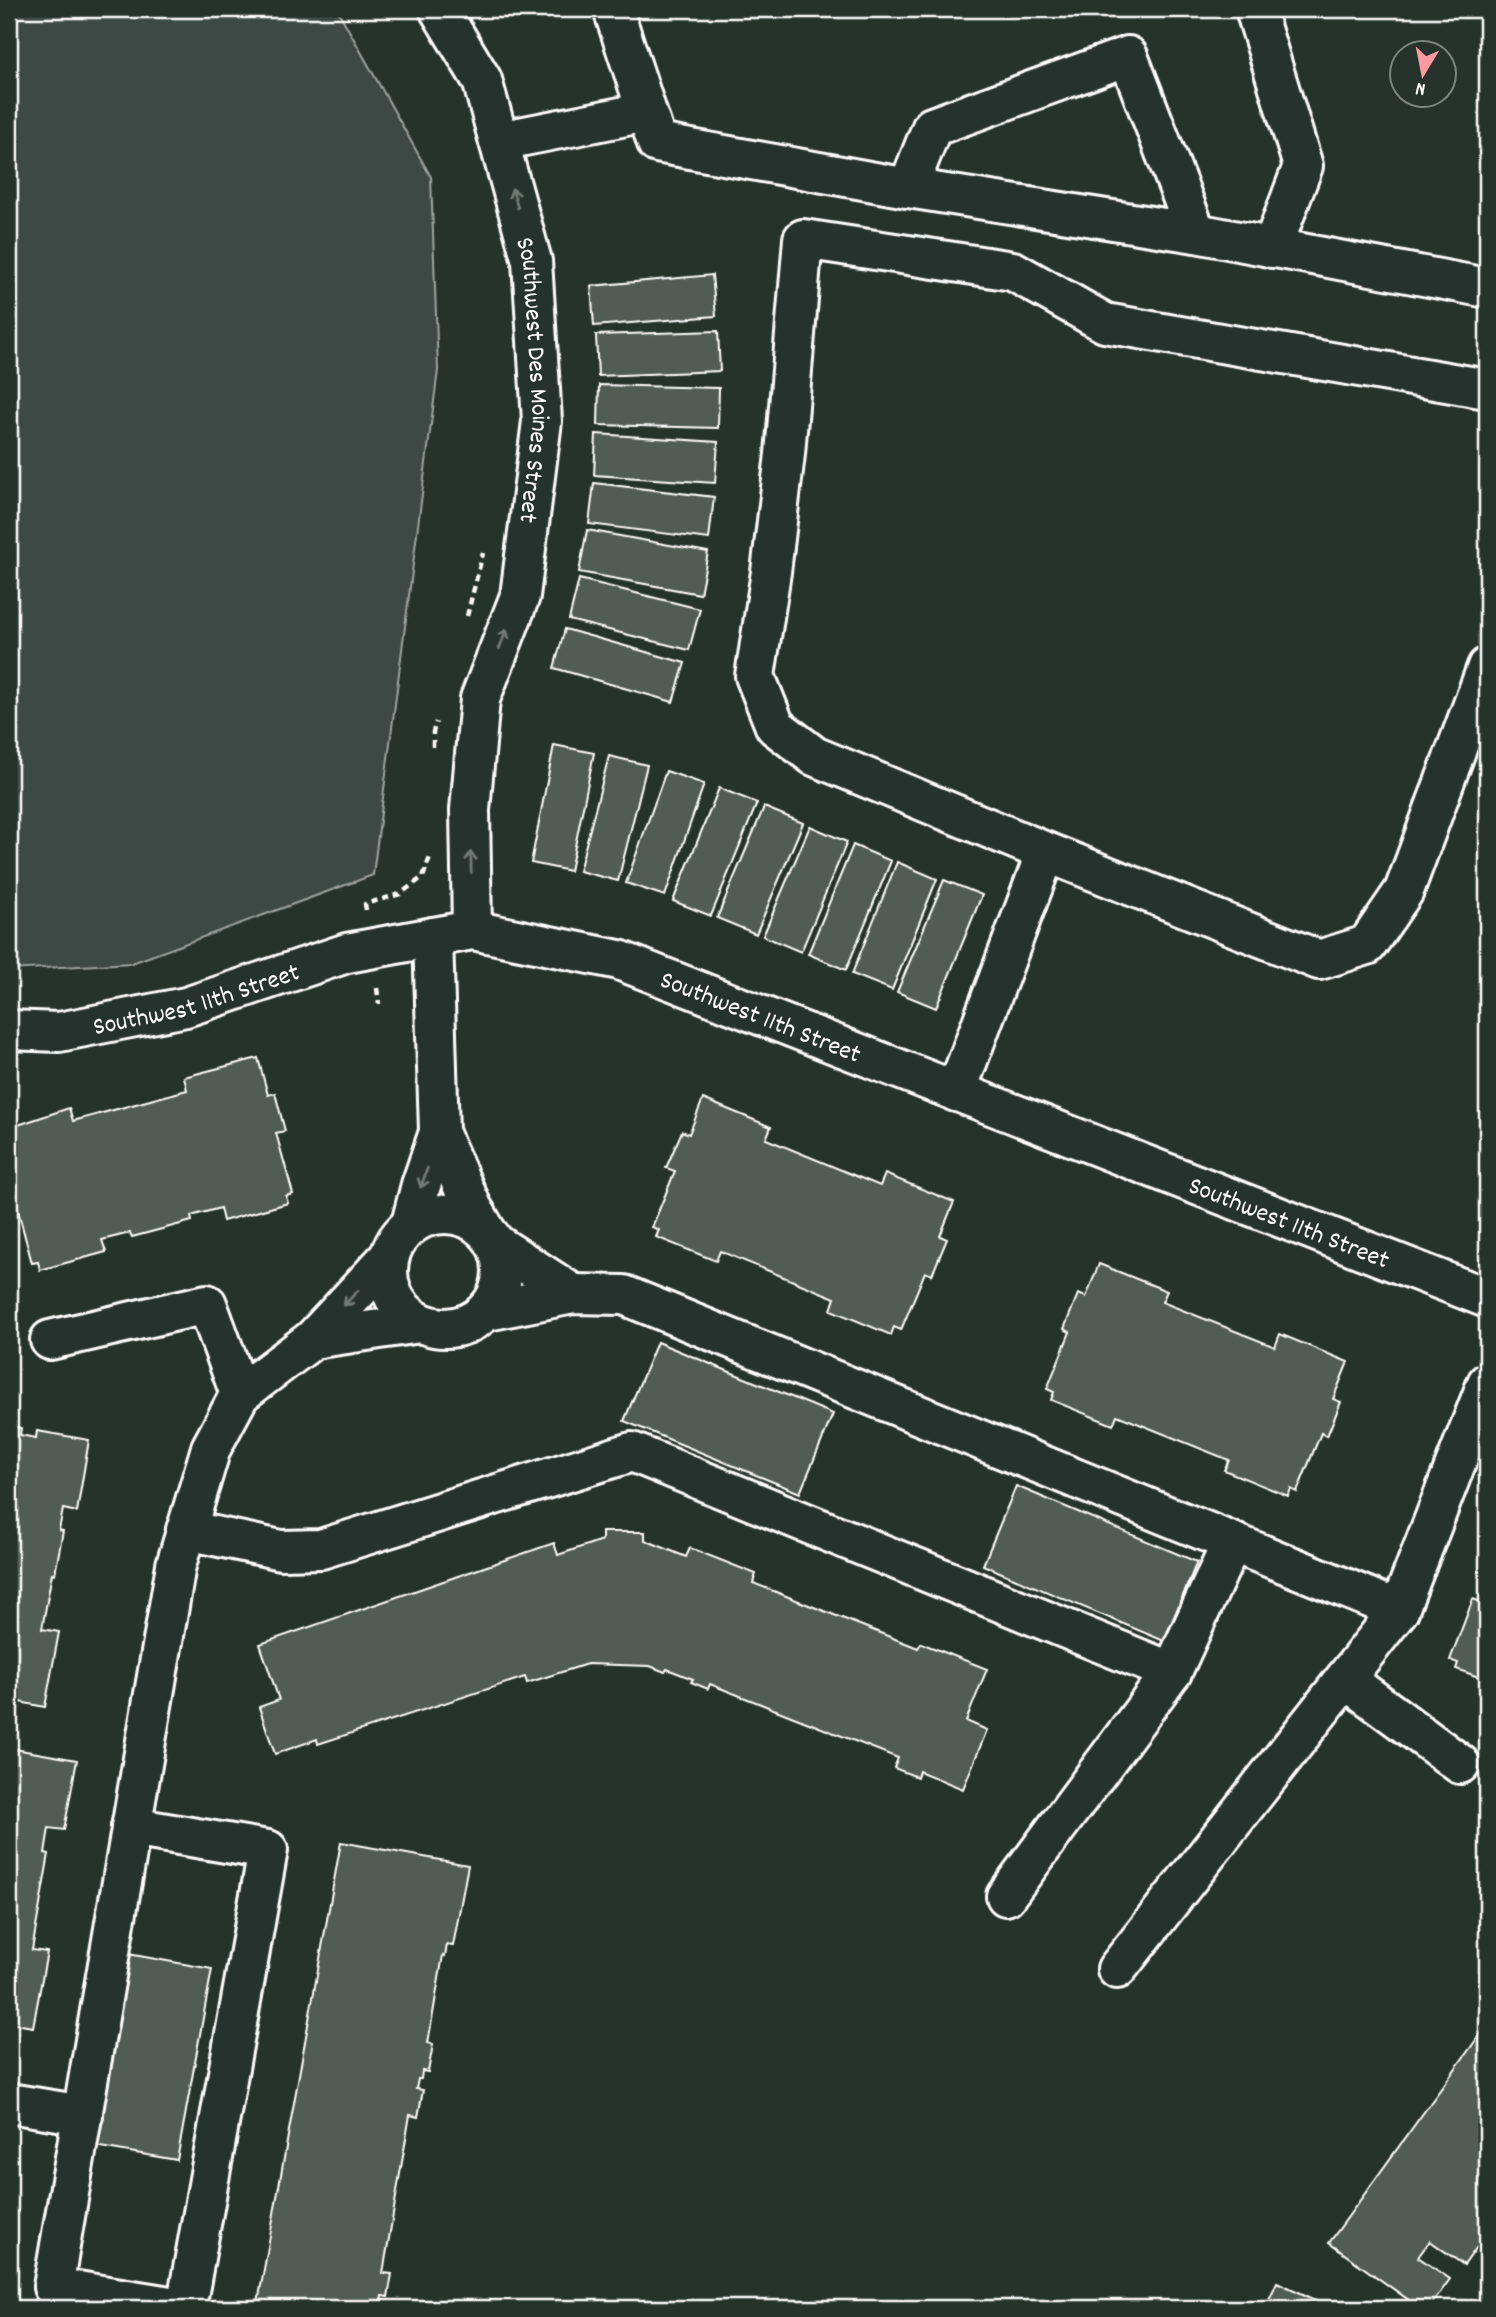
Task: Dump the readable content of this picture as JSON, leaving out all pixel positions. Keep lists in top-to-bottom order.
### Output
{
  "streets": {
    "street": ["Southwest Des Moines Street", "Southwest 11th Street"]
  },
  "crossings": [
    ["Southwest Des Moines Street", "Southwest 11th Street"]
  ],
  "one_way": ["Southwest Des Moines Street"],
  "north": "bottom"
}
